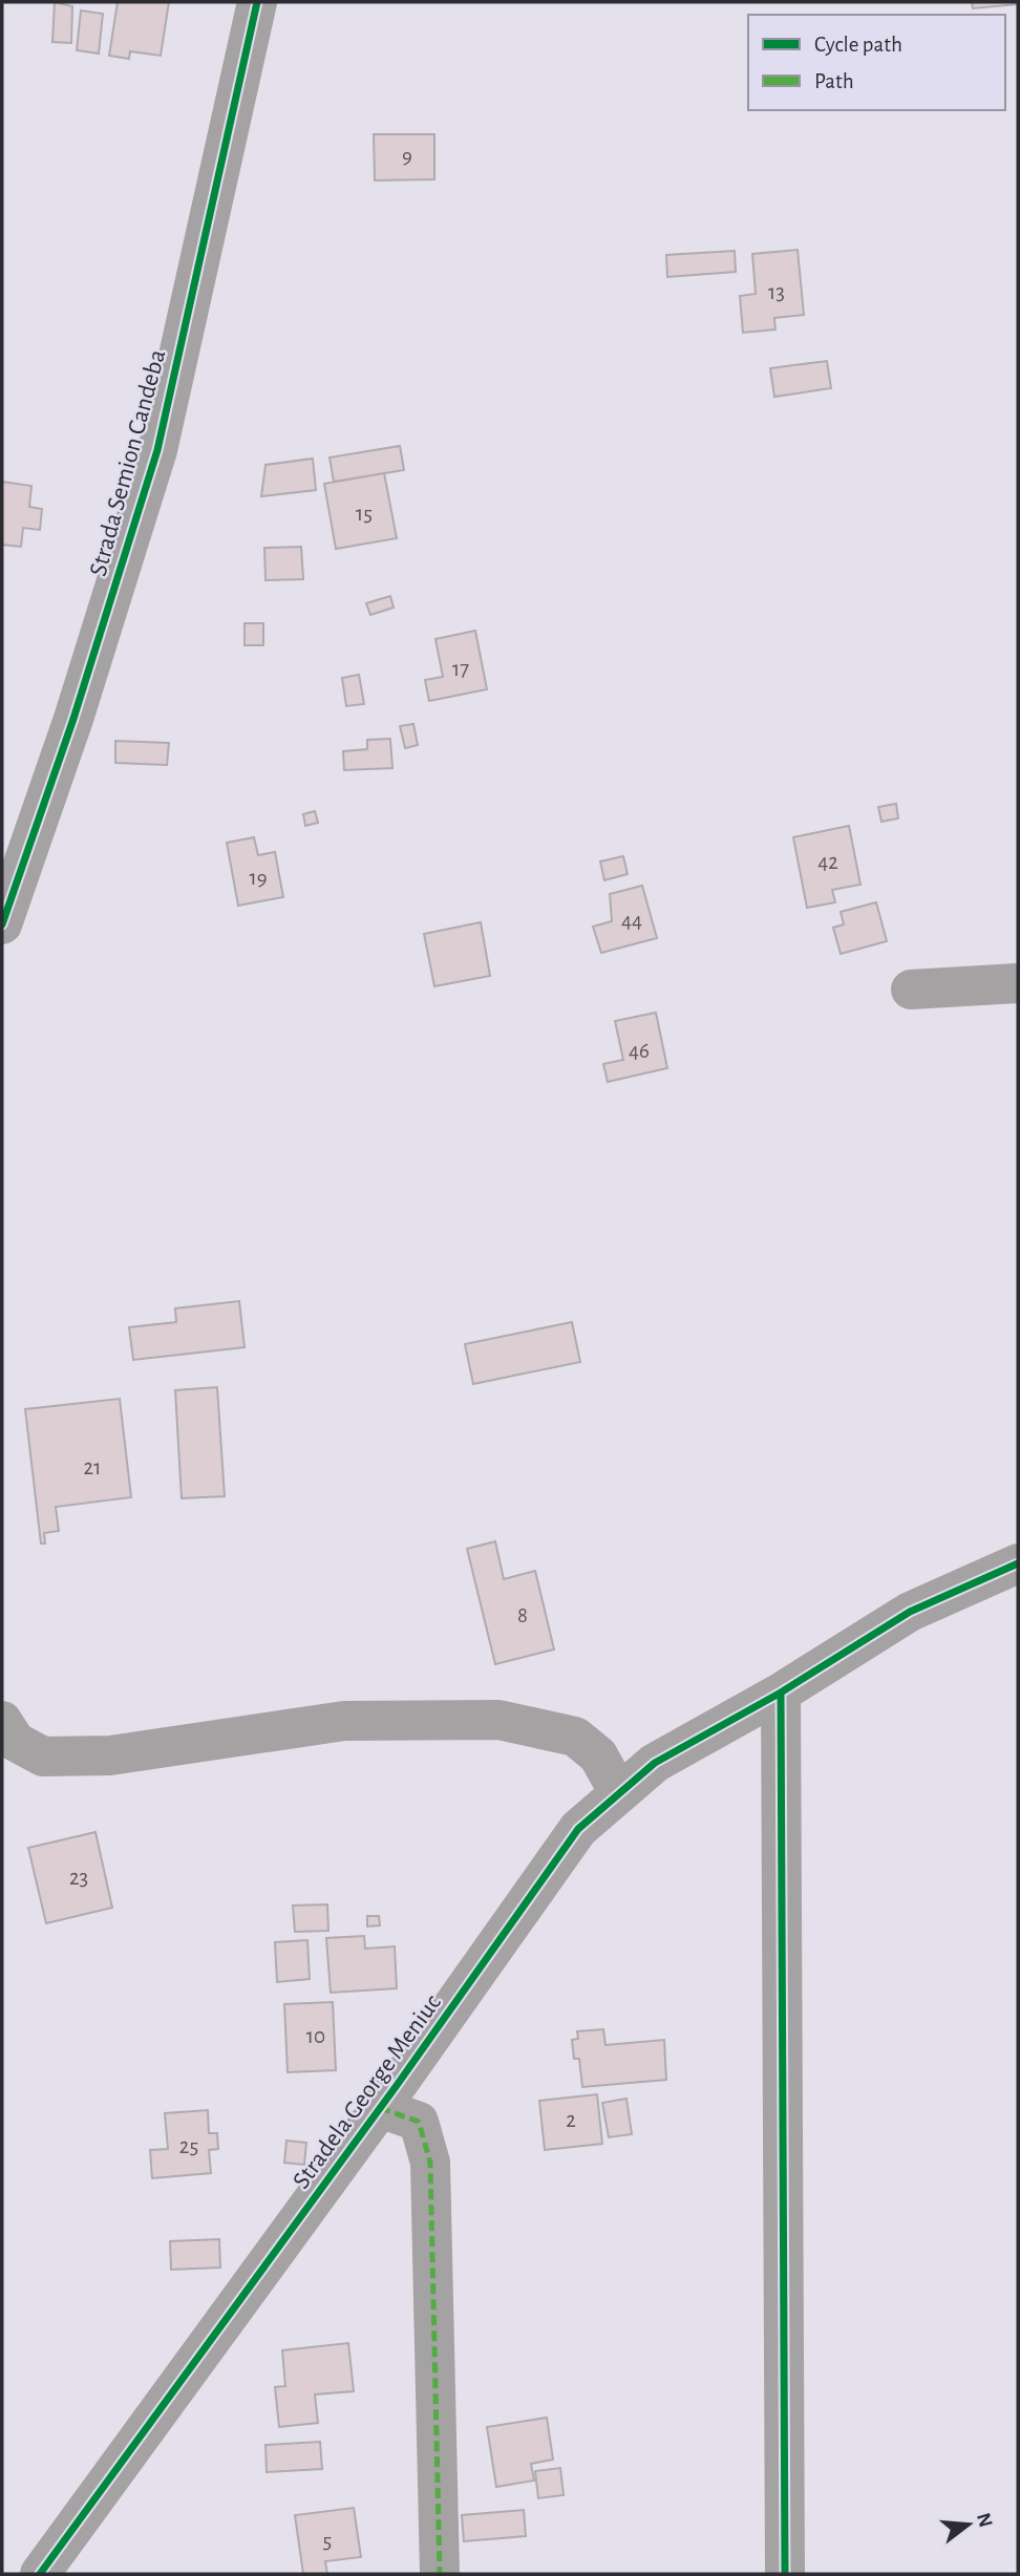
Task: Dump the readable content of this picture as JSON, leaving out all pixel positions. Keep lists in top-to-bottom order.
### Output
{
  "streets": {
    "street": ["Strada Semion Candeba", "Stradela George Meniuc"]
  },
  "house_numbers": [
    "9",
    "13",
    "15",
    "17",
    "42",
    "19",
    "44",
    "46",
    "21",
    "8",
    "23",
    "10",
    "2",
    "25",
    "5"
  ],
  "legend": ["Cycle path", "Path"],
  "north": "right"
}
